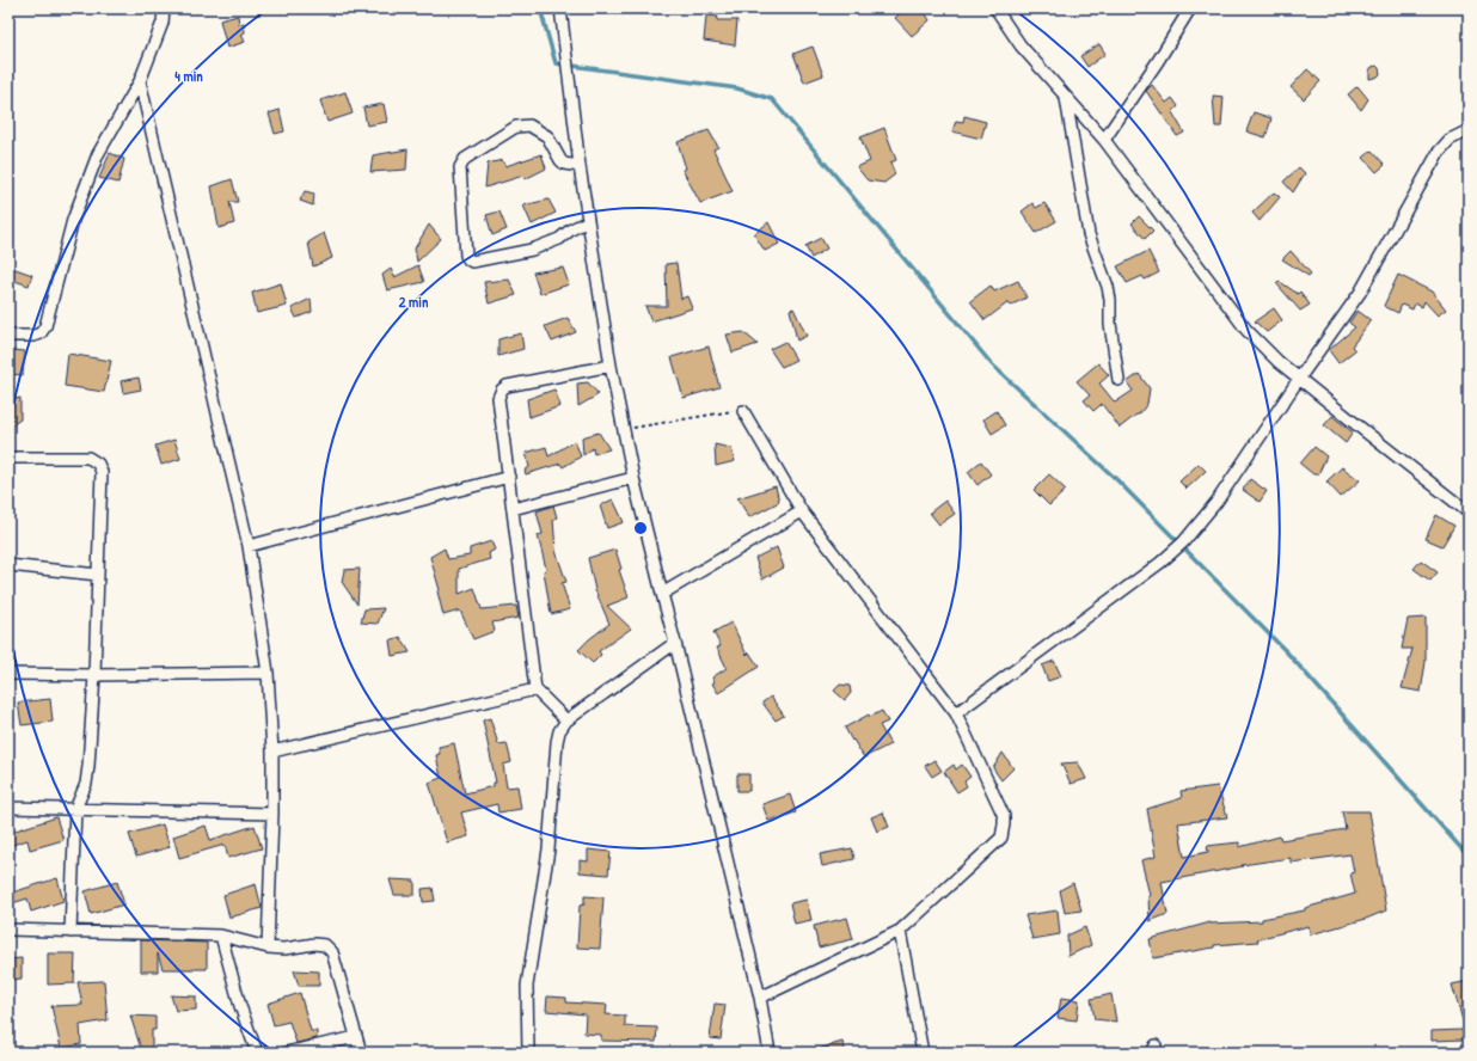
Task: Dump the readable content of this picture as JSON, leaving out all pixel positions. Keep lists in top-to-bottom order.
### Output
{
  "rings": ["4 min", "2 min"]
}
